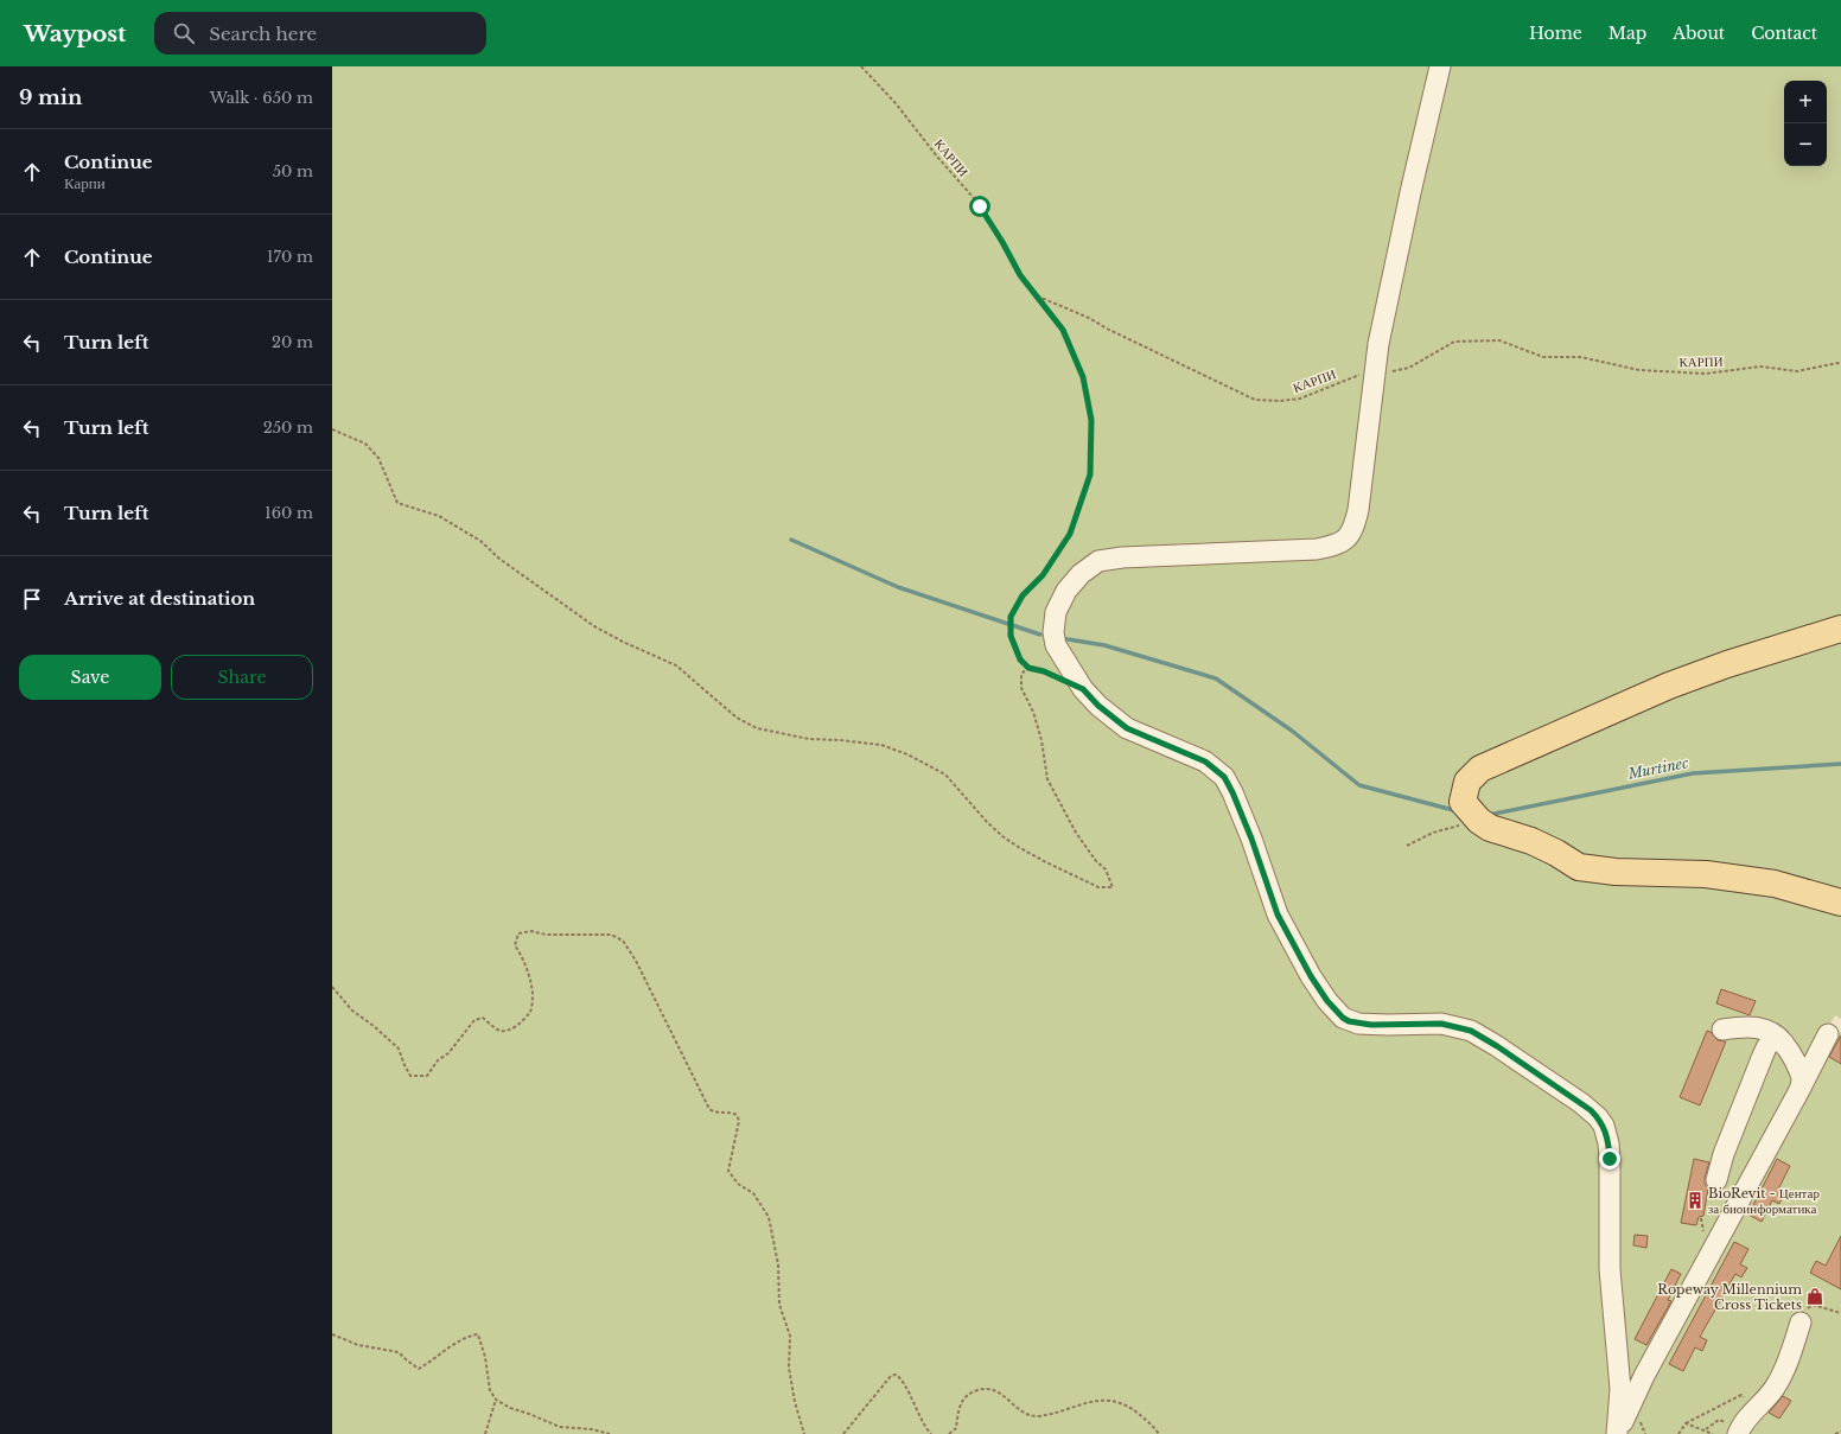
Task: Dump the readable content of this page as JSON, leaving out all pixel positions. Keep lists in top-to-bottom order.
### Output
{
  "streets": {
    "path": ["КАРПИ"]
  },
  "water": ["Murtinec"],
  "places": {
    "building": ["BioRevit - Центар за биоинформатика"],
    "shop": ["Ropeway Millennium Cross Tickets"]
  },
  "page": {
    "header": "Waypost",
    "search": "Search here",
    "nav": [
      "Home",
      "Map",
      "About",
      "Contact"
    ],
    "heading": ["9 min", "Walk · 650 m"],
    "map_buttons": ["+", "−"],
    "list": [
      ["Continue", "Карпи", "50 m"],
      ["Continue", "170 m"],
      ["Turn left", "20 m"],
      ["Turn left", "250 m"],
      ["Turn left", "160 m"],
      "Arrive at destination"
    ],
    "buttons": ["Save", "Share"]
  }
}
